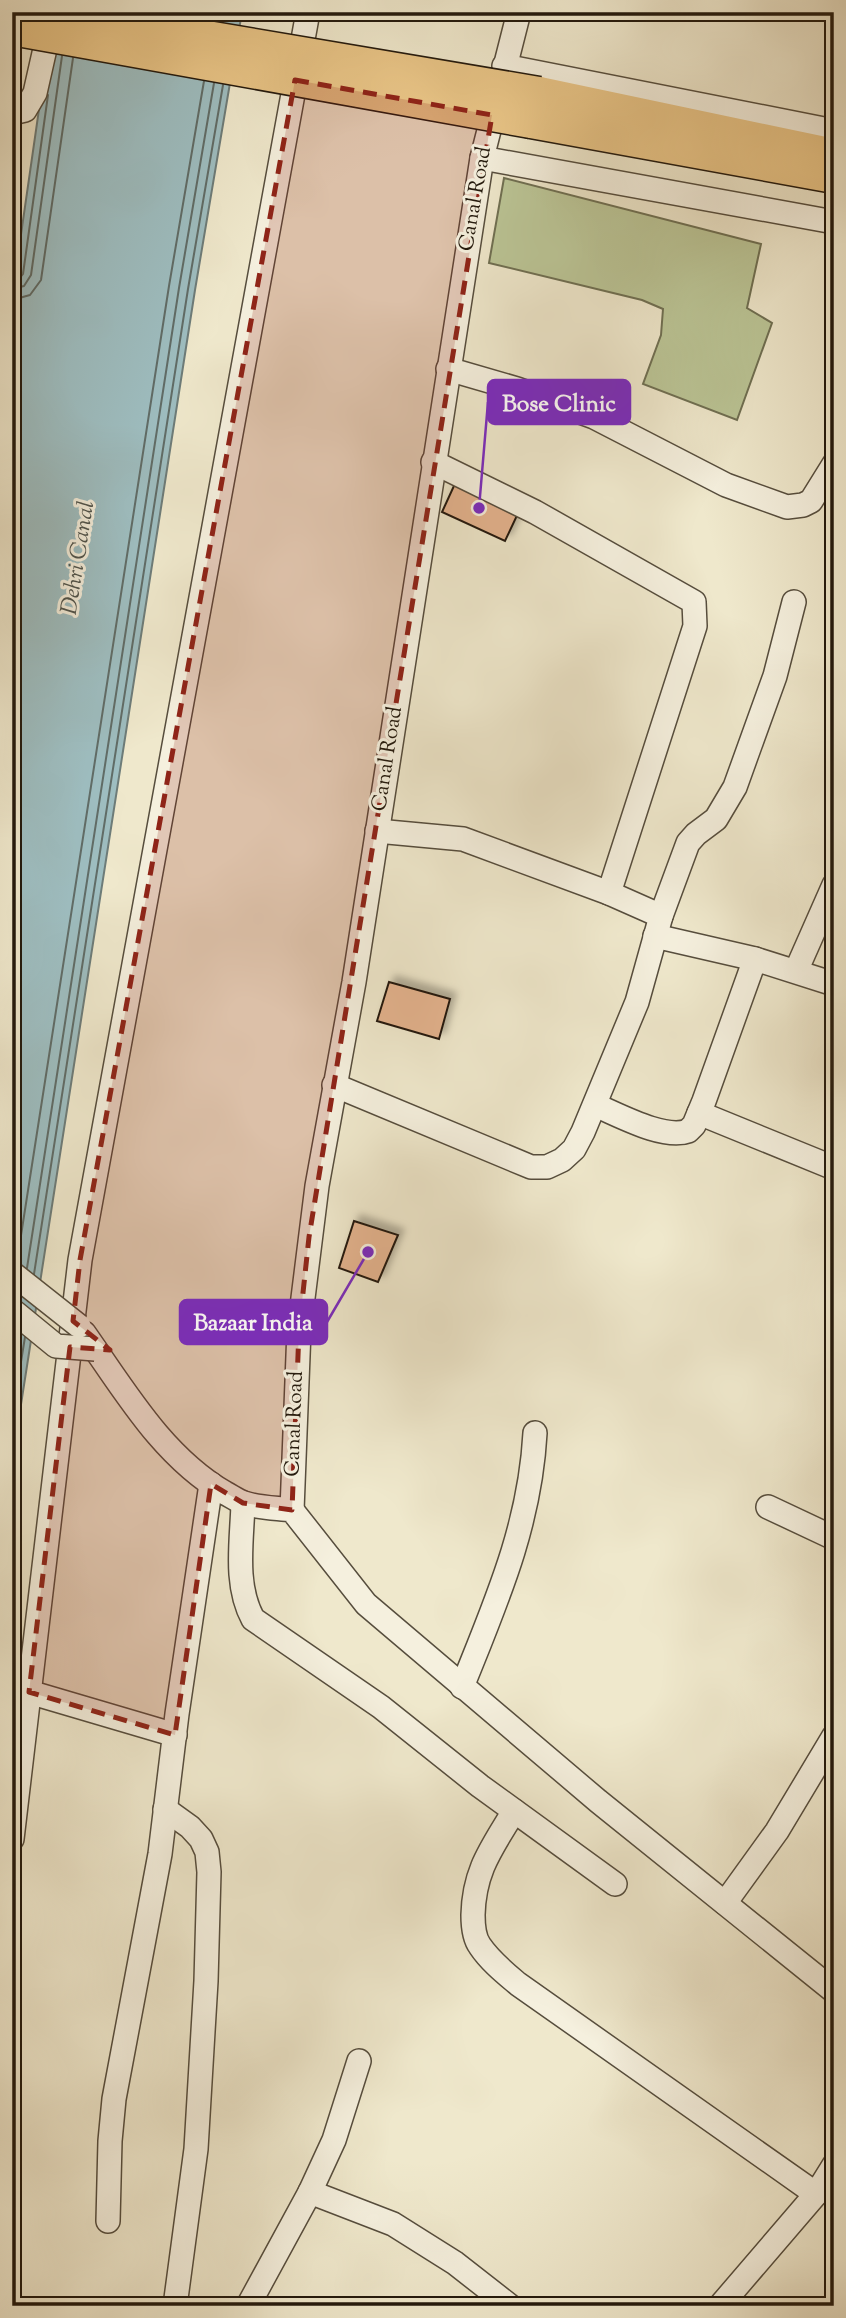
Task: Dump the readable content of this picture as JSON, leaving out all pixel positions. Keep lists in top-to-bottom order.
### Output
{
  "streets": {
    "street": ["Canal Road"]
  },
  "water": ["Dehri Canal"],
  "places": ["Bose Clinic", "Bazaar India"]
}
